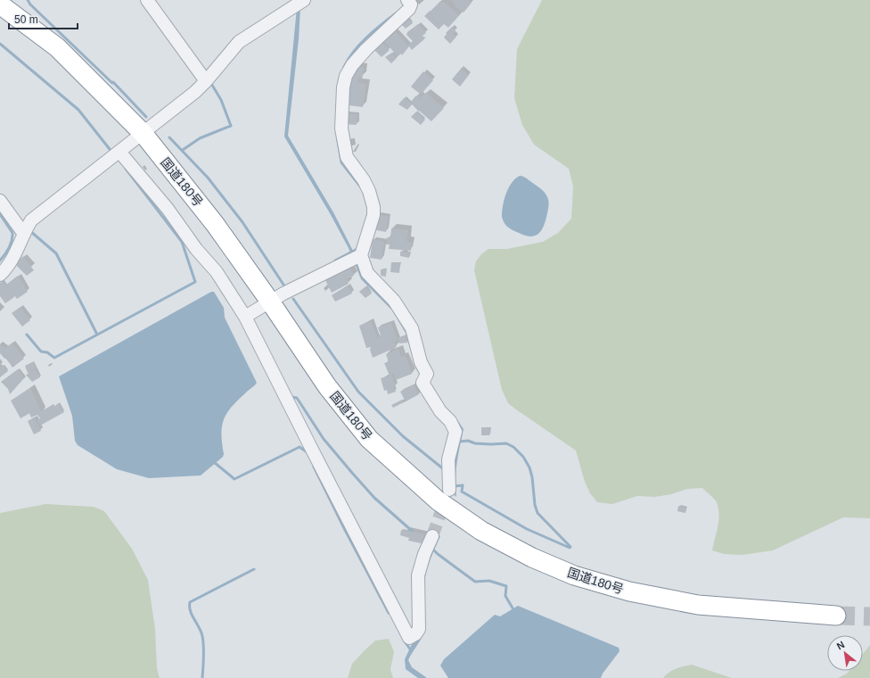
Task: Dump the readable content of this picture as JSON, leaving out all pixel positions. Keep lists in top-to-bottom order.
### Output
{
  "streets": {
    "highway": ["国道180号"]
  },
  "scale_bar": "50 m",
  "north": "top left"
}
